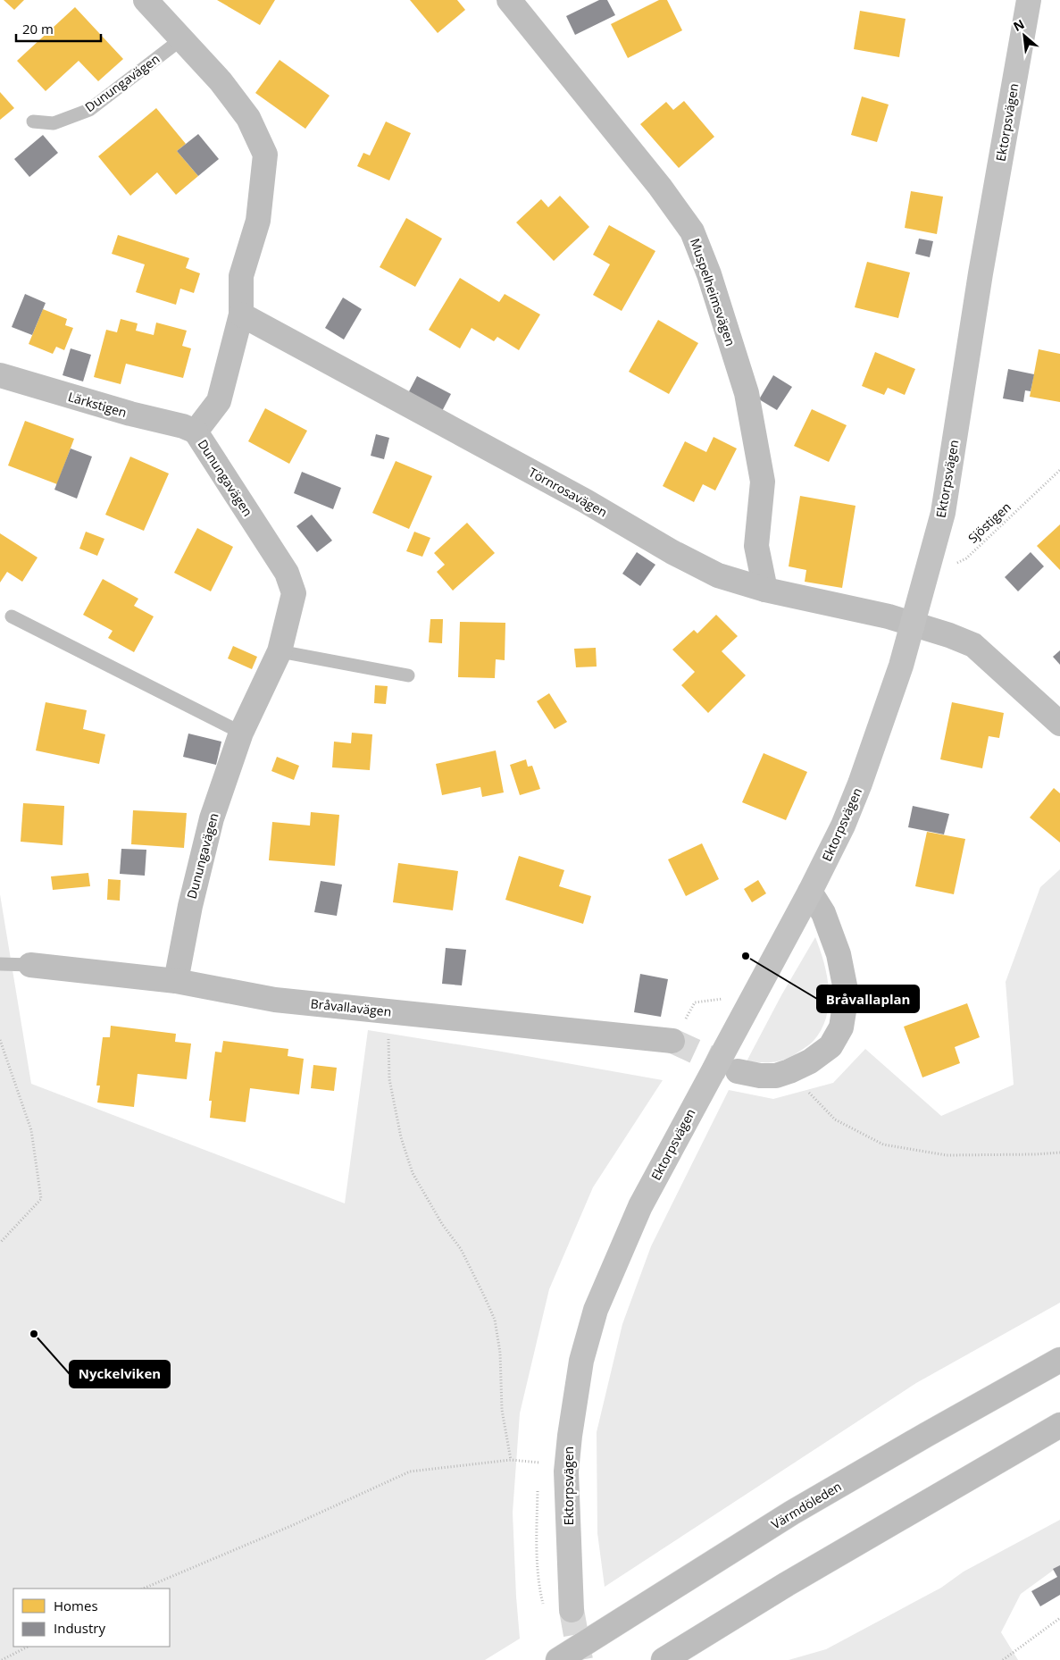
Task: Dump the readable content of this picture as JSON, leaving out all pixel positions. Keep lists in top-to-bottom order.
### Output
{
  "streets": {
    "highway": ["Värmdöleden"],
    "street": [
      "Dunungavägen",
      "Ektorpsvägen",
      "Muspelheimsvägen",
      "Lärkstigen",
      "Törnrosavägen",
      "Bråvallavägen"
    ],
    "path": ["Sjöstigen"]
  },
  "crossings": [
    ["Dunungavägen", "Lärkstigen"],
    ["Dunungavägen", "Törnrosavägen"],
    ["Dunungavägen", "Bråvallavägen"],
    ["Ektorpsvägen", "Törnrosavägen"],
    ["Ektorpsvägen", "Sjöstigen"],
    ["Muspelheimsvägen", "Törnrosavägen"]
  ],
  "places": ["Bråvallaplan", "Nyckelviken"],
  "legend": ["Homes", "Industry"],
  "scale_bar": "20 m",
  "north": "top left"
}
